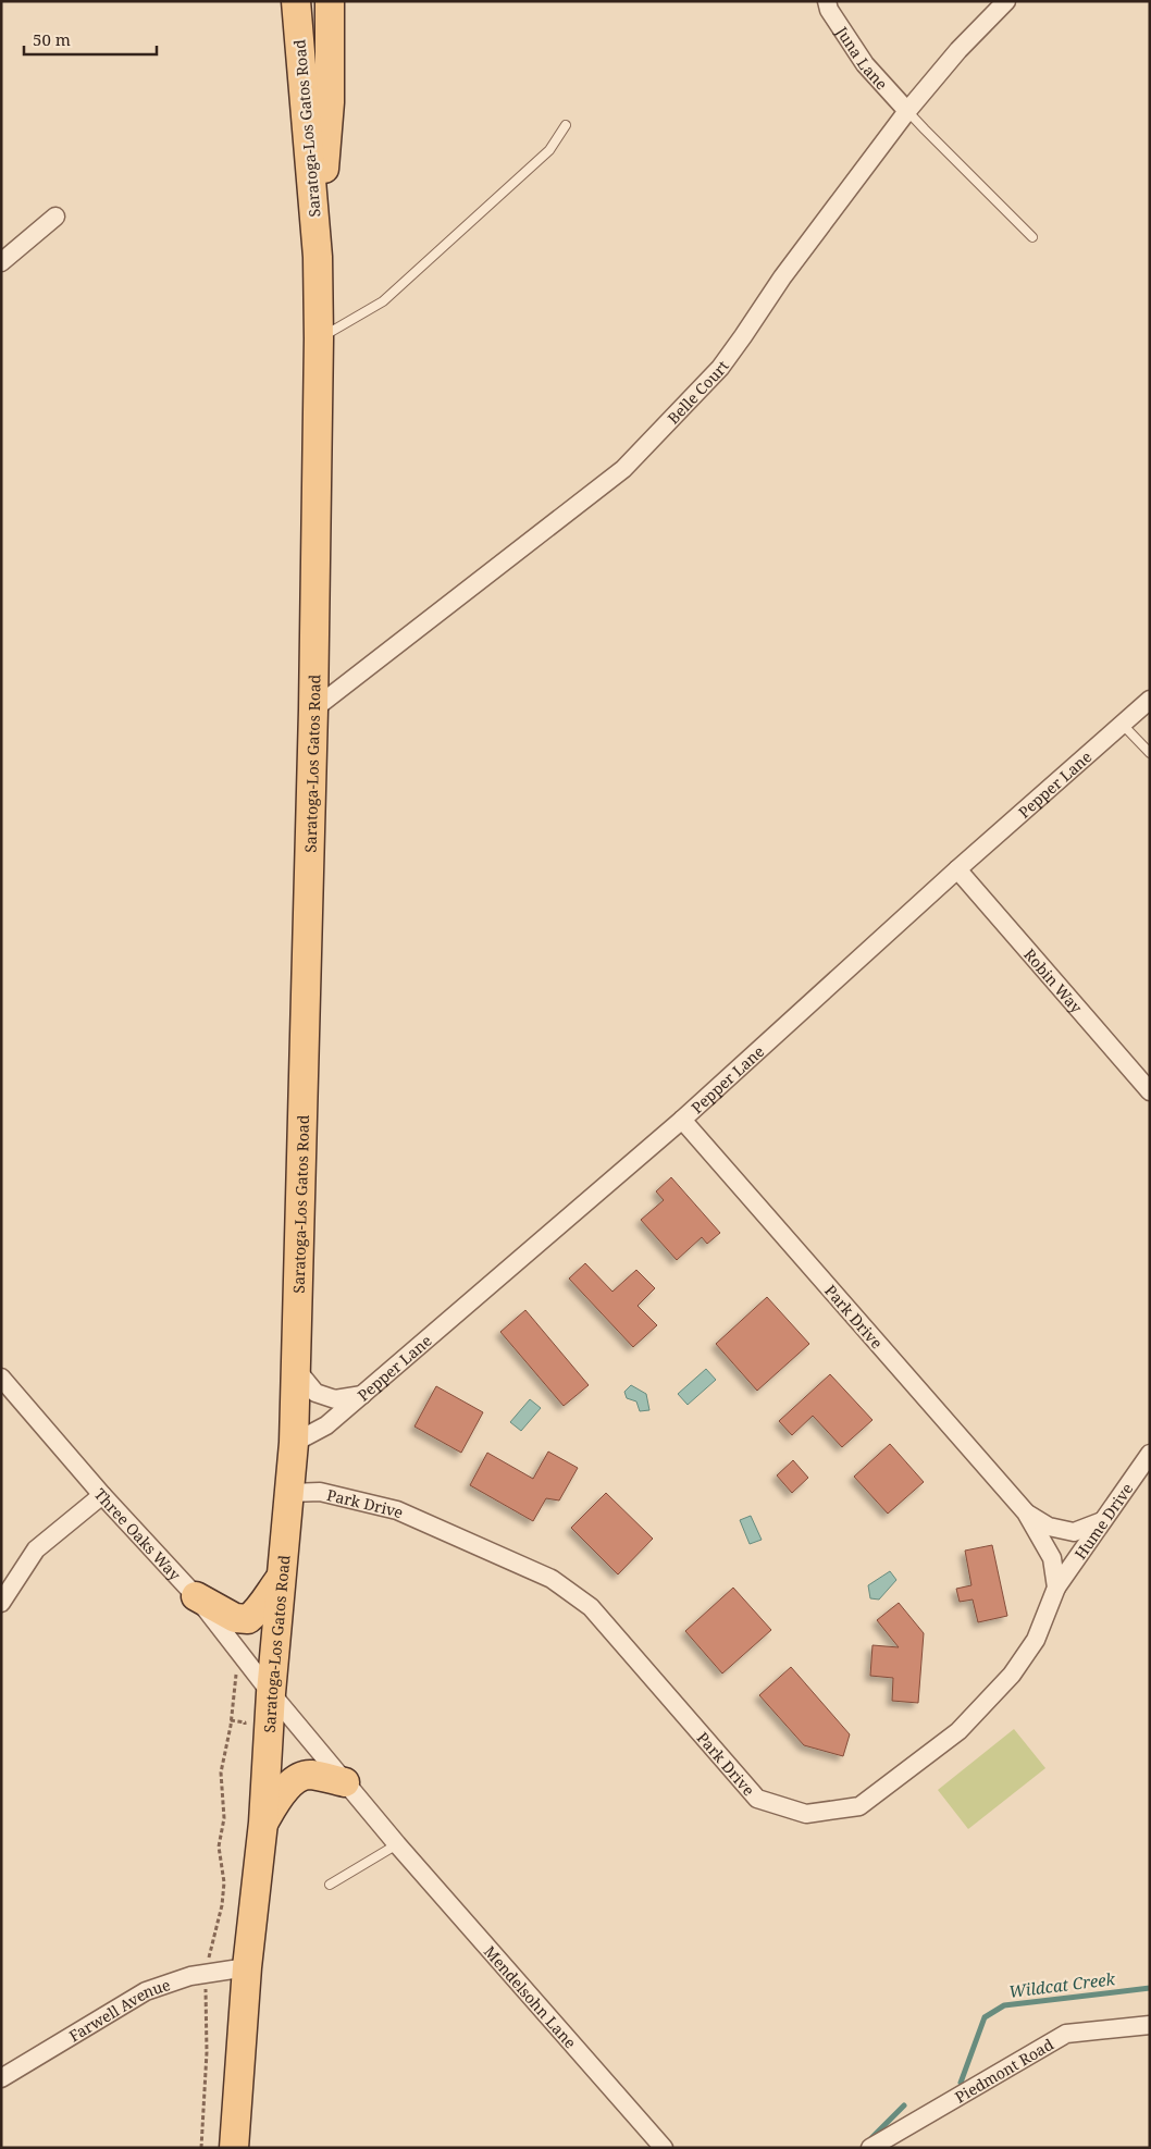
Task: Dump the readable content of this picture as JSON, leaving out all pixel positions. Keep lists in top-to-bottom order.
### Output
{
  "streets": {
    "main road": ["Saratoga-Los Gatos Road"],
    "street": [
      "Juna Lane",
      "Belle Court",
      "Pepper Lane",
      "Robin Way",
      "Park Drive",
      "Hume Drive",
      "Three Oaks Way",
      "Mendelsohn Lane",
      "Farwell Avenue",
      "Piedmont Road"
    ]
  },
  "crossings": [
    ["Juna Lane", "Belle Court"],
    ["Saratoga-Los Gatos Road", "Belle Court"],
    ["Saratoga-Los Gatos Road", "Pepper Lane"],
    ["Saratoga-Los Gatos Road", "Park Drive"],
    ["Saratoga-Los Gatos Road", "Three Oaks Way"],
    ["Saratoga-Los Gatos Road", "Mendelsohn Lane"],
    ["Saratoga-Los Gatos Road", "Farwell Avenue"],
    ["Pepper Lane", "Robin Way"],
    ["Pepper Lane", "Park Drive"],
    ["Park Drive", "Hume Drive"],
    ["Three Oaks Way", "Mendelsohn Lane"]
  ],
  "water": ["Wildcat Creek"],
  "scale_bar": "50 m"
}
